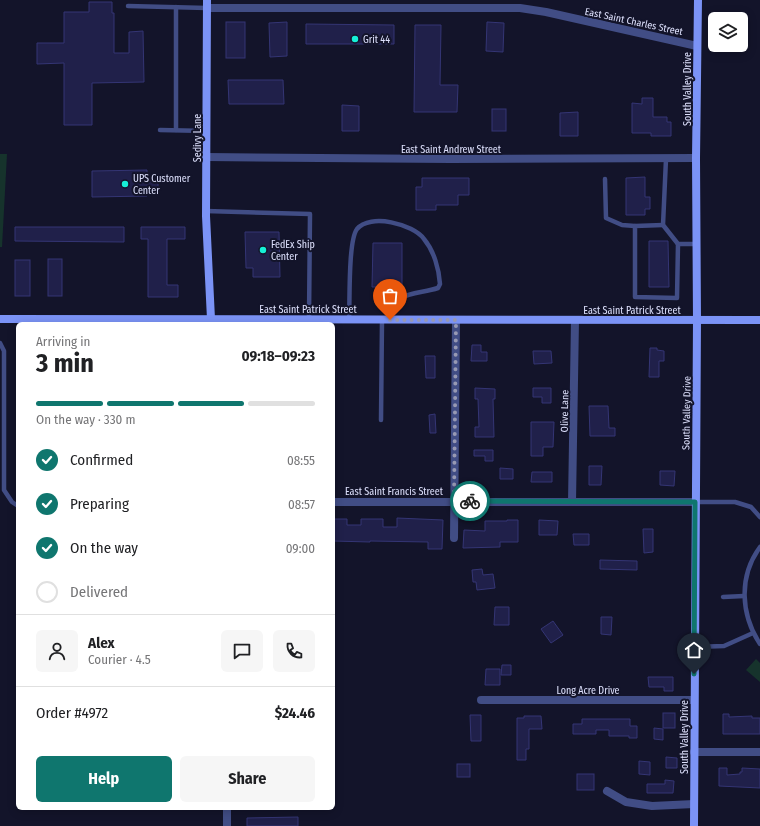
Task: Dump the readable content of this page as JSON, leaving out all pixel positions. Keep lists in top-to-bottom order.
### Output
{
  "streets": {
    "street": [
      "East Saint Charles Street",
      "South Valley Drive",
      "Sedivy Lane",
      "East Saint Andrew Street",
      "East Saint Patrick Street",
      "Olive Lane",
      "East Saint Francis Street",
      "Long Acre Drive"
    ]
  },
  "crossings": [
    ["East Saint Charles Street", "South Valley Drive"],
    ["East Saint Charles Street", "Sedivy Lane"],
    ["South Valley Drive", "East Saint Andrew Street"],
    ["South Valley Drive", "East Saint Patrick Street"],
    ["South Valley Drive", "East Saint Francis Street"],
    ["South Valley Drive", "Long Acre Drive"],
    ["Sedivy Lane", "East Saint Andrew Street"],
    ["Sedivy Lane", "East Saint Patrick Street"],
    ["East Saint Patrick Street", "Olive Lane"],
    ["Olive Lane", "East Saint Francis Street"]
  ],
  "places": ["Grit 44", "UPS Customer Center", "FedEx Ship Center"],
  "page": {
    "heading": ["3 min", "Arriving in", "09:18–09:23"],
    "panel": [
      "Alex",
      "Courier · 4.5",
      "Order #4972",
      "$24.46"
    ],
    "bar": "On the way · 330 m",
    "list": [
      ["Confirmed", "08:55"],
      ["Preparing", "08:57"],
      ["On the way", "09:00"],
      "Delivered"
    ],
    "buttons": ["Help", "Share"]
  }
}
